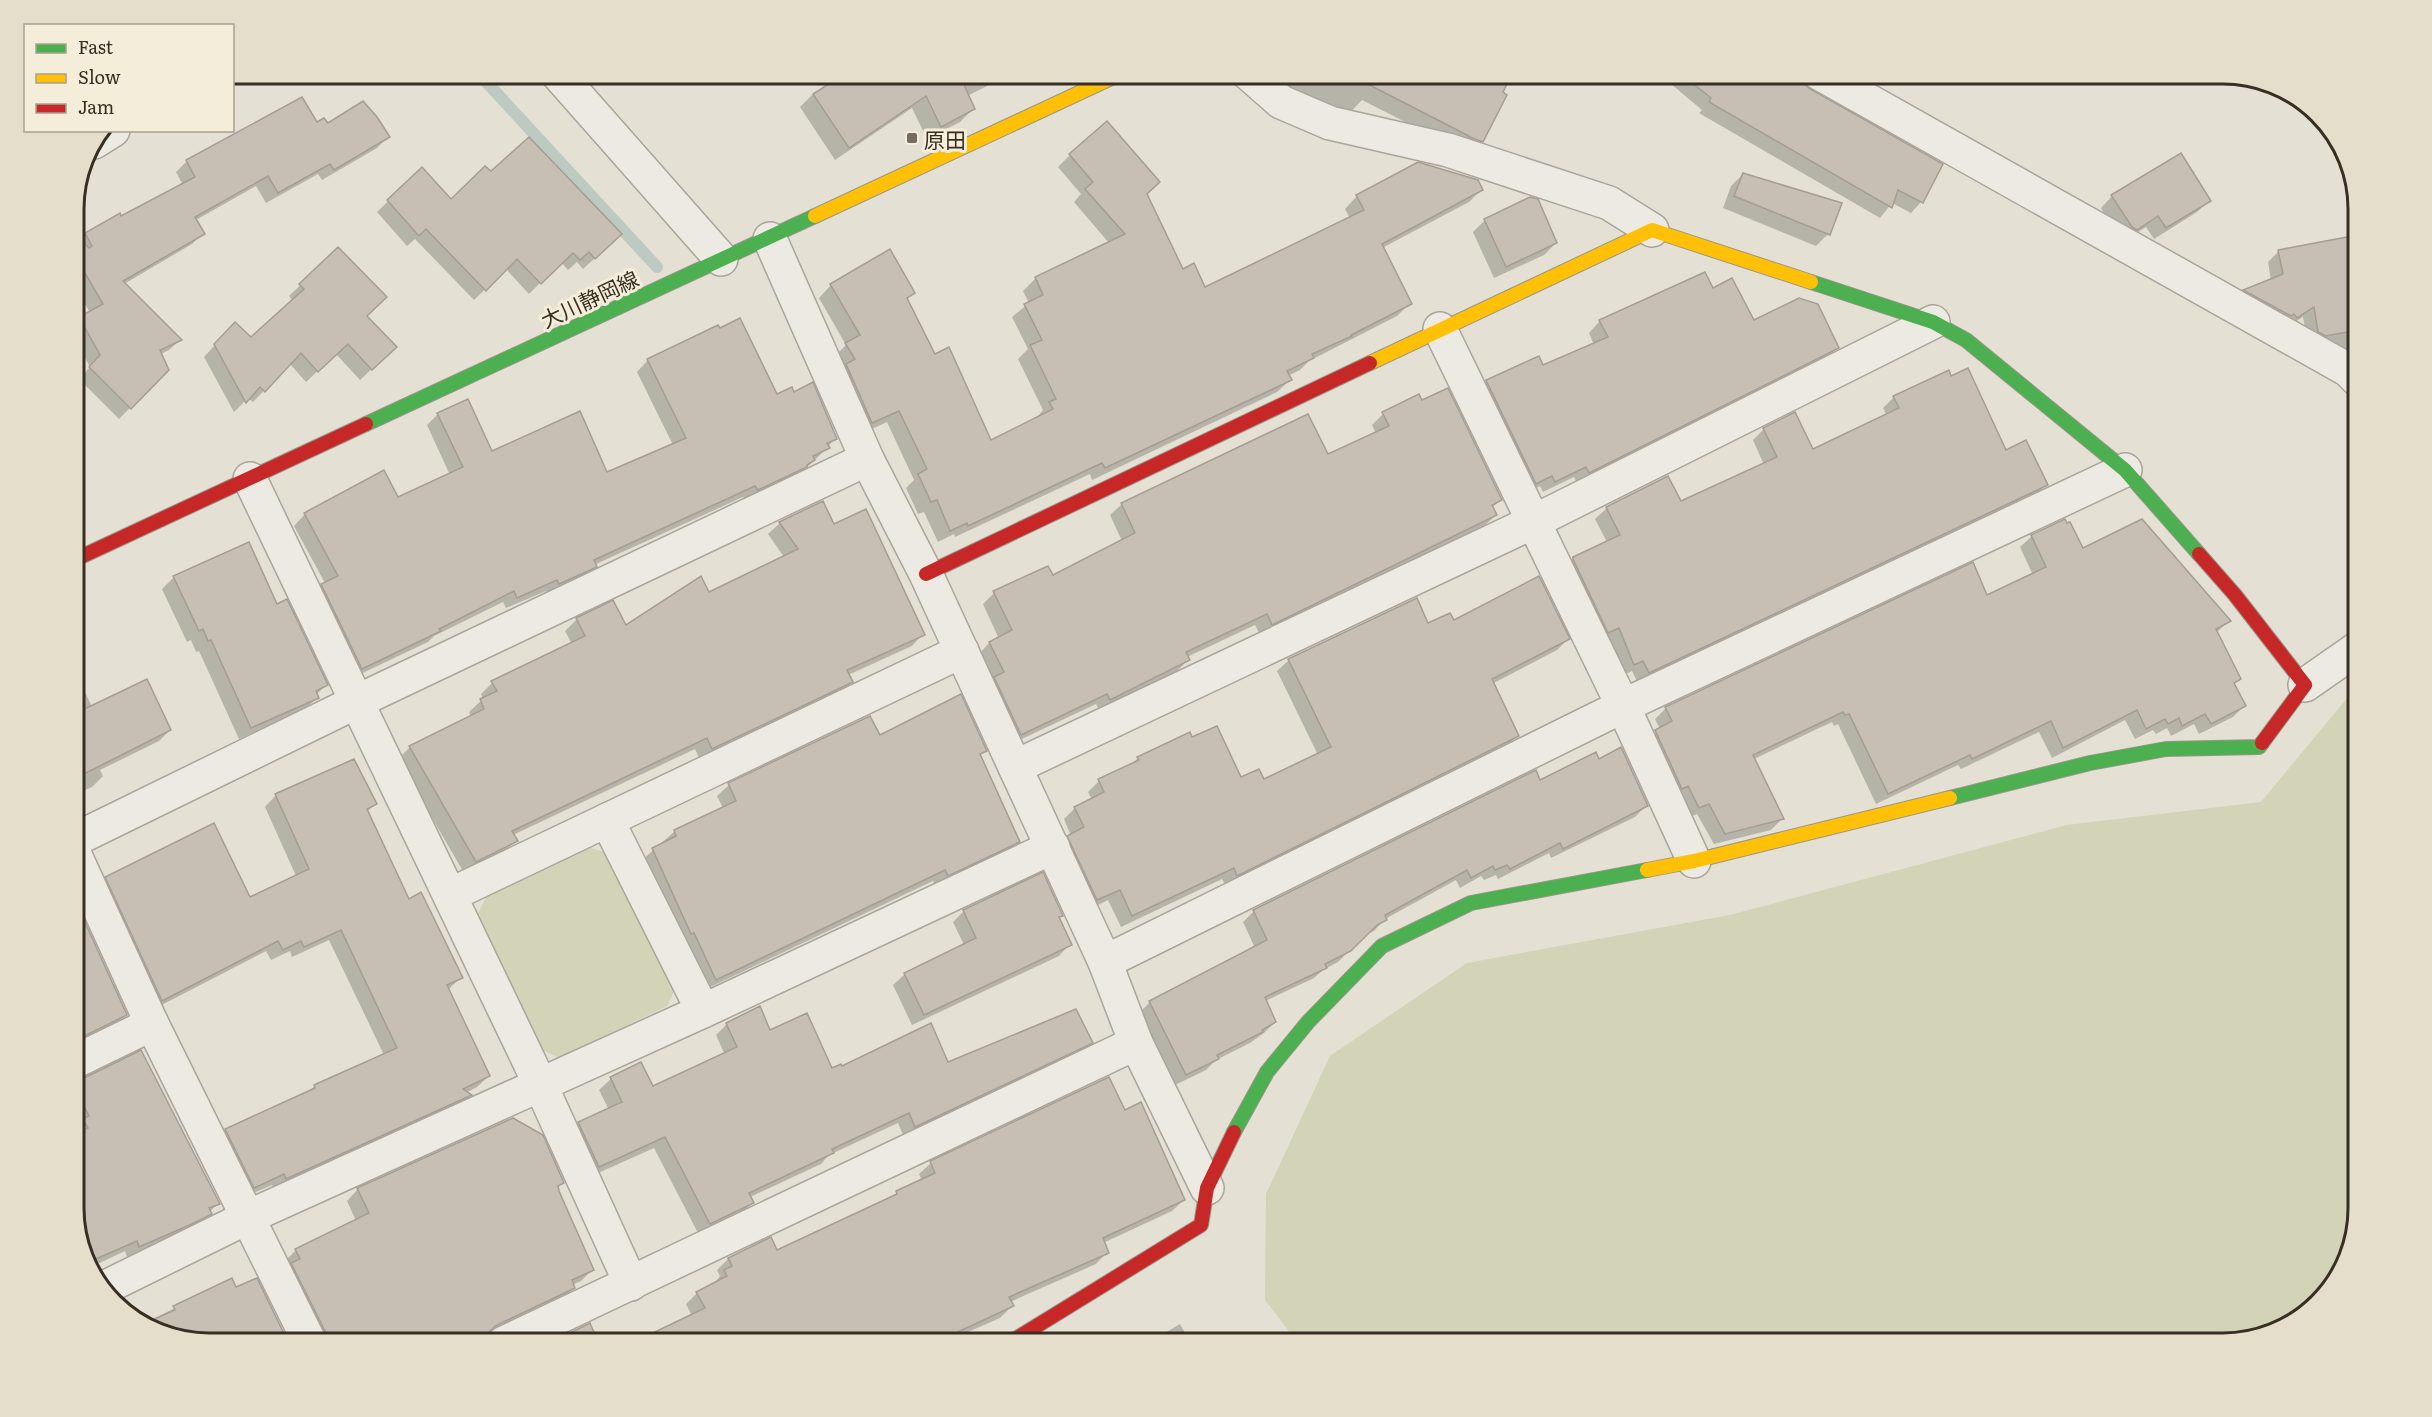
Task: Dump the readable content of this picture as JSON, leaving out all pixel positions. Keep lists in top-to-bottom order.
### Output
{
  "streets": {
    "street": ["大川静岡線"]
  },
  "places": {
    "transit": ["原田"]
  },
  "legend": ["Fast", "Slow", "Jam"]
}
